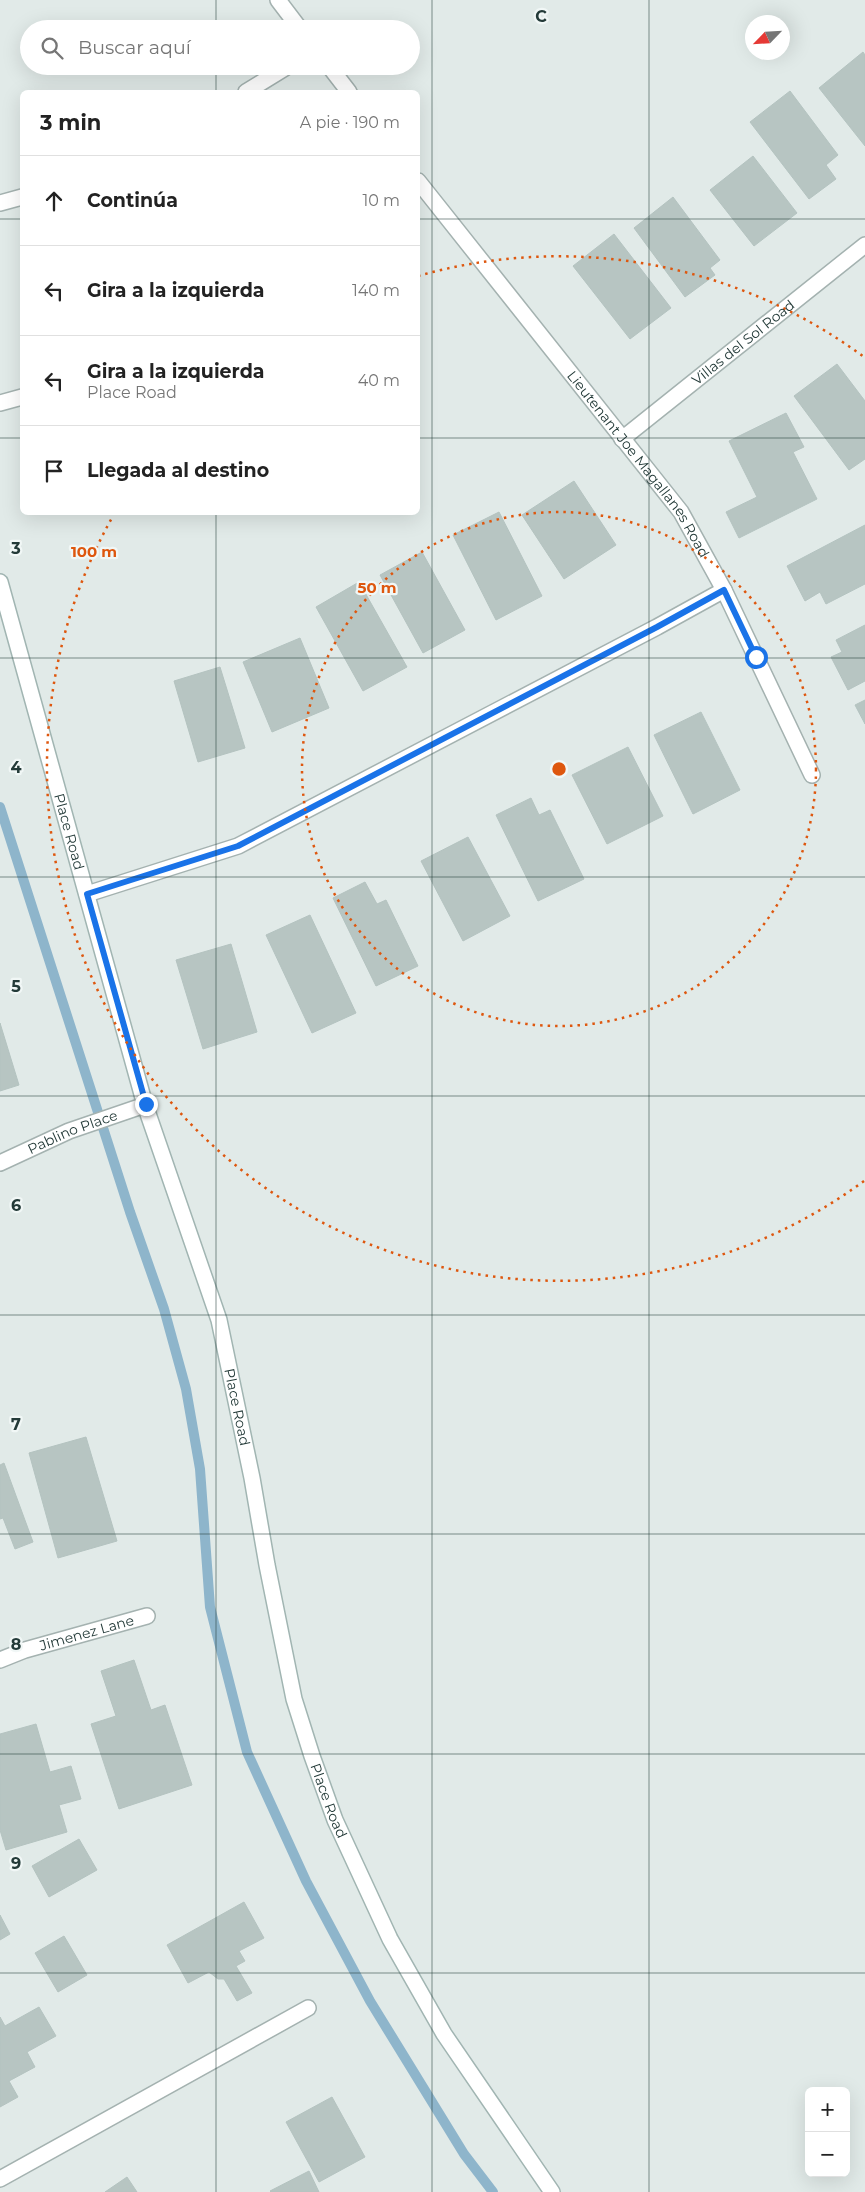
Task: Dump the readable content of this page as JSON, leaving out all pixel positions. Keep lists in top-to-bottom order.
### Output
{
  "streets": {
    "street": [
      "Villas del Sol Road",
      "Lieutenant Joe Magallanes Road",
      "Place Road",
      "Pablino Place",
      "Jimenez Lane"
    ]
  },
  "crossings": [
    ["Villas del Sol Road", "Lieutenant Joe Magallanes Road"],
    ["Place Road", "Pablino Place"]
  ],
  "north": "bottom left",
  "page": {
    "search": "Buscar aquí",
    "heading": ["3 min", "A pie · 190 m"],
    "list": [
      ["Continúa", "10 m"],
      ["Gira a la izquierda", "140 m"],
      ["Gira a la izquierda", "Place Road", "40 m"],
      "Llegada al destino"
    ],
    "map_buttons": ["+", "−"]
  },
  "grid": {
    "columns": ["C"],
    "rows": [
      "3",
      "4",
      "5",
      "6",
      "7",
      "8",
      "9"
    ]
  },
  "rings": ["100 m", "50 m"]
}
